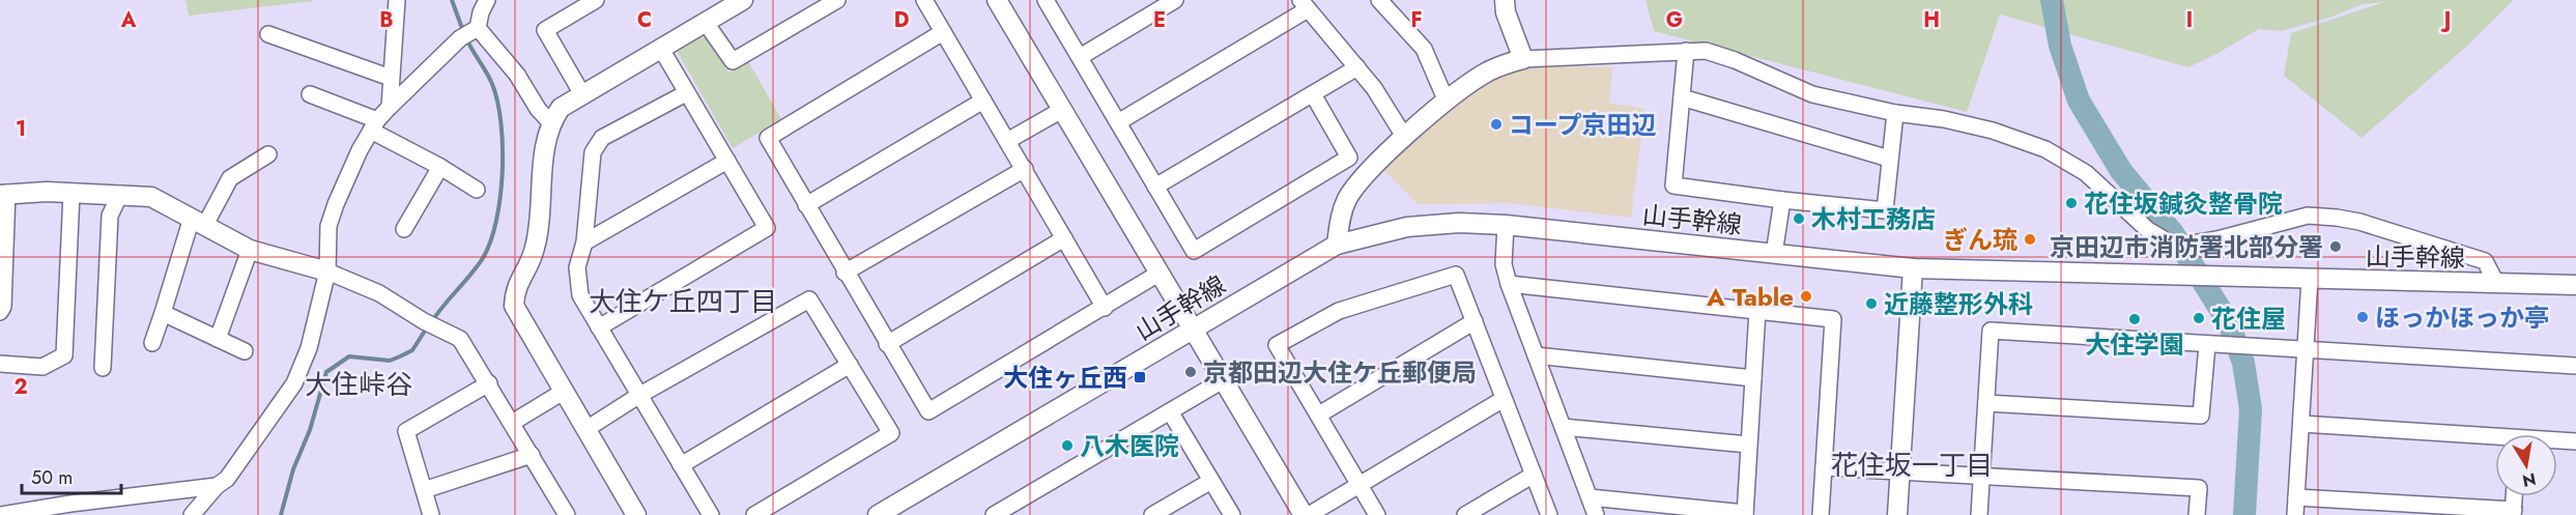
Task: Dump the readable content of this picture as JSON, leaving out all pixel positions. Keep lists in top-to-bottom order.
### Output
{
  "streets": {
    "street": ["山手幹線"]
  },
  "districts": ["大住ケ丘四丁目", "大住峠谷", "花住坂一丁目"],
  "places": {
    "other": [
      "コープ京田辺",
      "花住坂鍼灸整骨院",
      "木村工務店",
      "ぎん琉",
      "京田辺市消防署北部分署",
      "A Table",
      "近藤整形外科",
      "ほっかほっか亭",
      "花住屋",
      "大住学園",
      "京都田辺大住ケ丘郵便局",
      "八木医院"
    ],
    "transit": ["大住ヶ丘西"]
  },
  "scale_bar": "50 m",
  "north": "bottom",
  "grid": {
    "columns": [
      "A",
      "B",
      "C",
      "D",
      "E",
      "F",
      "G",
      "H",
      "I",
      "J"
    ],
    "rows": ["1", "2"]
  }
}
